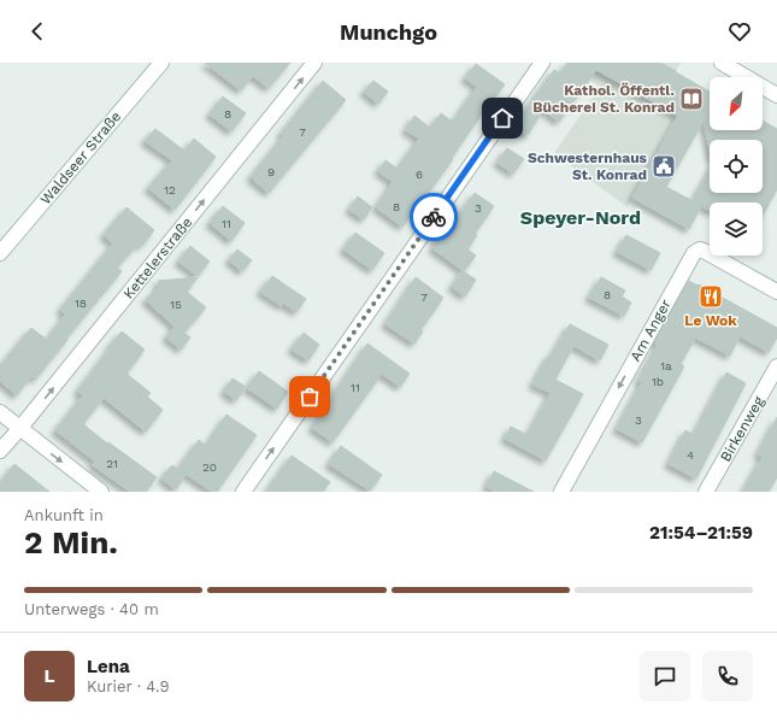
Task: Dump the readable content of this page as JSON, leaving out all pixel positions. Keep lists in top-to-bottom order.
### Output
{
  "streets": {
    "street": [
      "Waldseer Straße",
      "Kettelerstraße",
      "Am Anger",
      "Birkenweg"
    ]
  },
  "one_way": ["Kettelerstraße"],
  "districts": ["Speyer-Nord"],
  "places": {
    "library": ["Kathol. Öffentl. Bücherei St. Konrad"],
    "public building": ["Schwesternhaus St. Konrad"],
    "restaurant": ["Le Wok"]
  },
  "house_numbers": [
    "8",
    "7",
    "9",
    "6",
    "12",
    "8",
    "3",
    "11",
    "8",
    "7",
    "18",
    "15",
    "1a",
    "1b",
    "11",
    "3",
    "4",
    "21",
    "20"
  ],
  "north": "bottom left",
  "page": {
    "header": "Munchgo",
    "heading": ["2 Min.", "Ankunft in", "21:54–21:59"],
    "panel": ["Lena", "Kurier · 4.9"],
    "bar": "Unterwegs · 40 m",
    "round": "L"
  }
}
